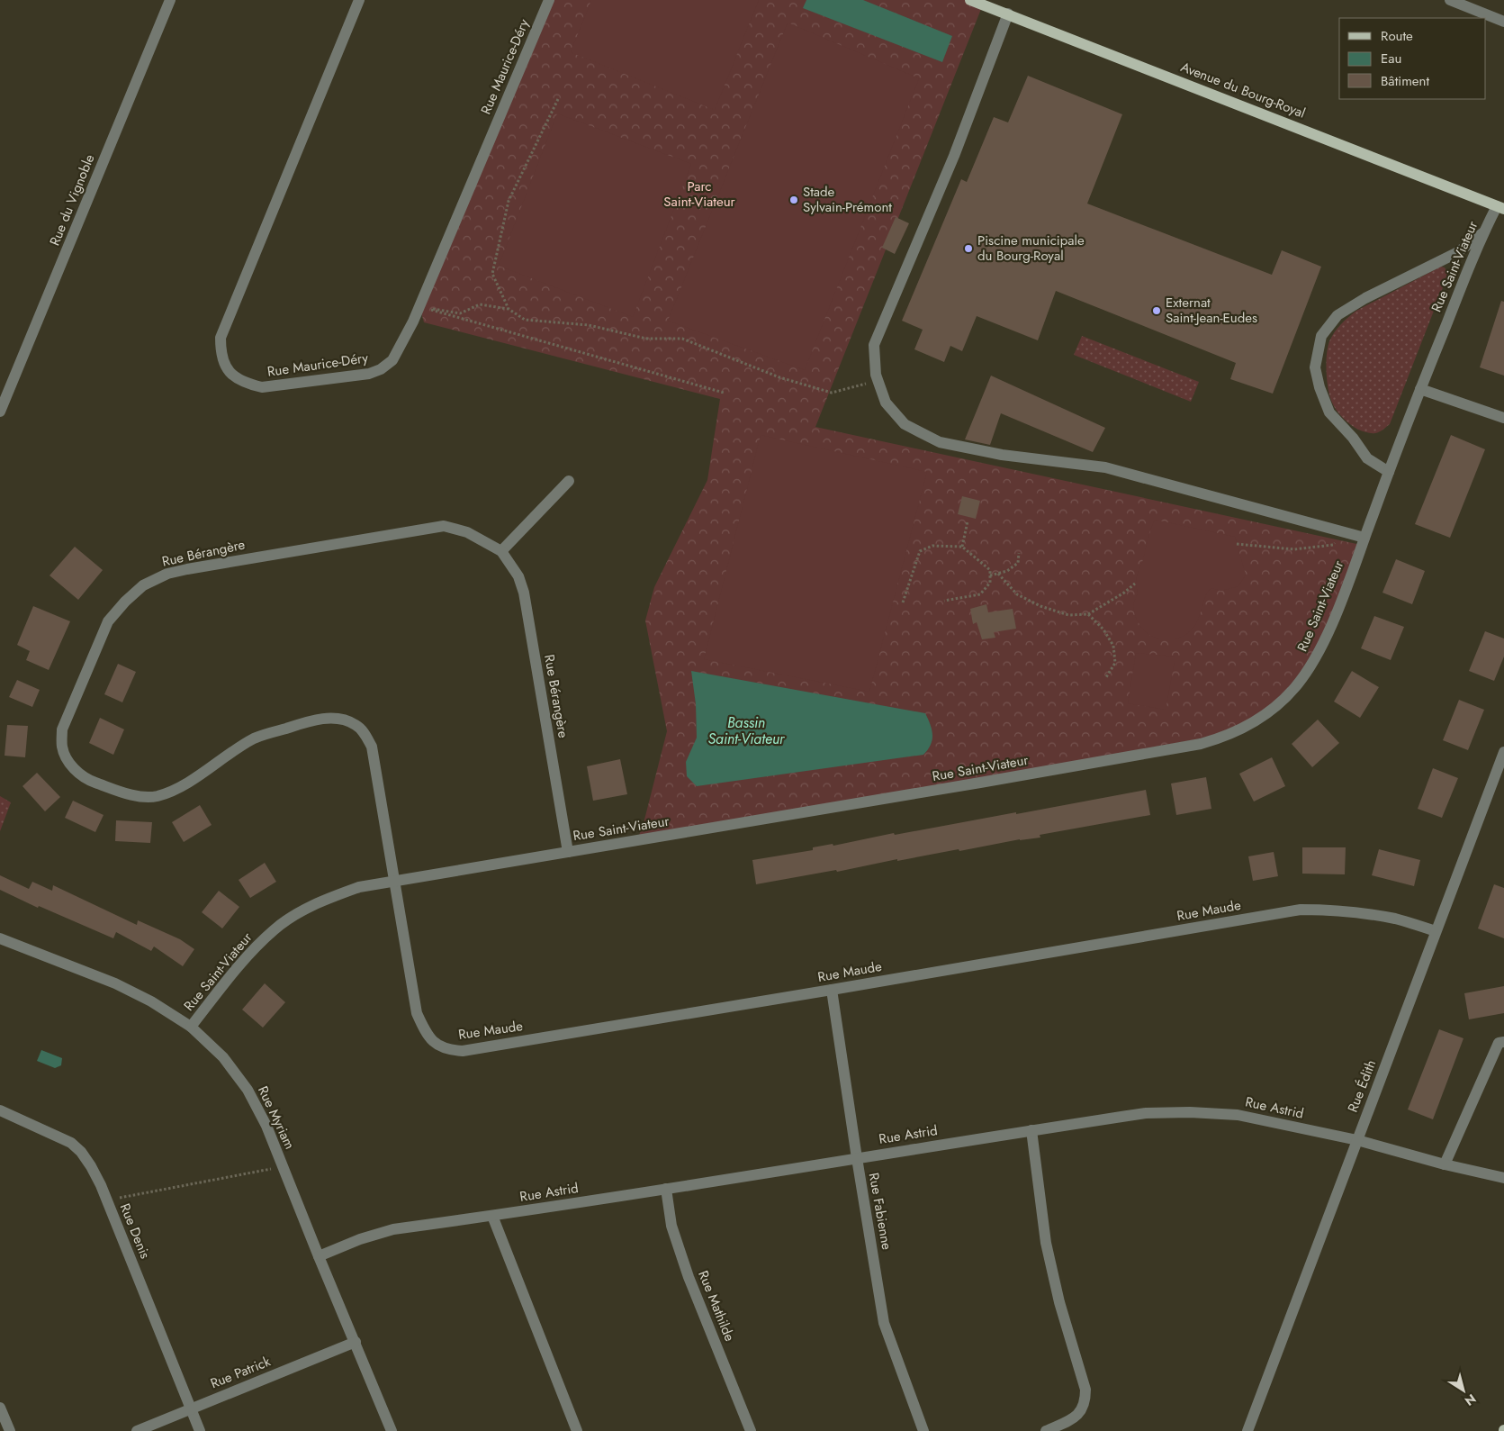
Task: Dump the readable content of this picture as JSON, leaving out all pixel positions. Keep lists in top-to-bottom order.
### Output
{
  "streets": {
    "main road": ["Avenue du Bourg-Royal"],
    "street": [
      "Rue Maurice-Déry",
      "Rue du Vignoble",
      "Rue Saint-Viateur",
      "Rue Bérangère",
      "Rue Maude",
      "Rue Édith",
      "Rue Astrid",
      "Rue Myriam",
      "Rue Fabienne",
      "Rue Denis",
      "Rue Mathilde",
      "Rue Patrick"
    ]
  },
  "crossings": [
    ["Avenue du Bourg-Royal", "Rue Saint-Viateur"],
    ["Rue Saint-Viateur", "Rue Bérangère"],
    ["Rue Saint-Viateur", "Rue Maude"],
    ["Rue Saint-Viateur", "Rue Myriam"],
    ["Rue Bérangère", "Rue Maude"],
    ["Rue Maude", "Rue Édith"],
    ["Rue Maude", "Rue Fabienne"],
    ["Rue Édith", "Rue Astrid"],
    ["Rue Astrid", "Rue Myriam"],
    ["Rue Astrid", "Rue Fabienne"],
    ["Rue Astrid", "Rue Mathilde"],
    ["Rue Myriam", "Rue Patrick"],
    ["Rue Denis", "Rue Patrick"]
  ],
  "water": ["Bassin Saint-Viateur"],
  "parks": ["Parc Saint-Viateur"],
  "places": ["Stade Sylvain-Prémont", "Piscine municipale du Bourg-Royal", "Externat Saint-Jean-Eudes"],
  "legend": ["Route", "Eau", "Bâtiment"],
  "north": "bottom right"
}
